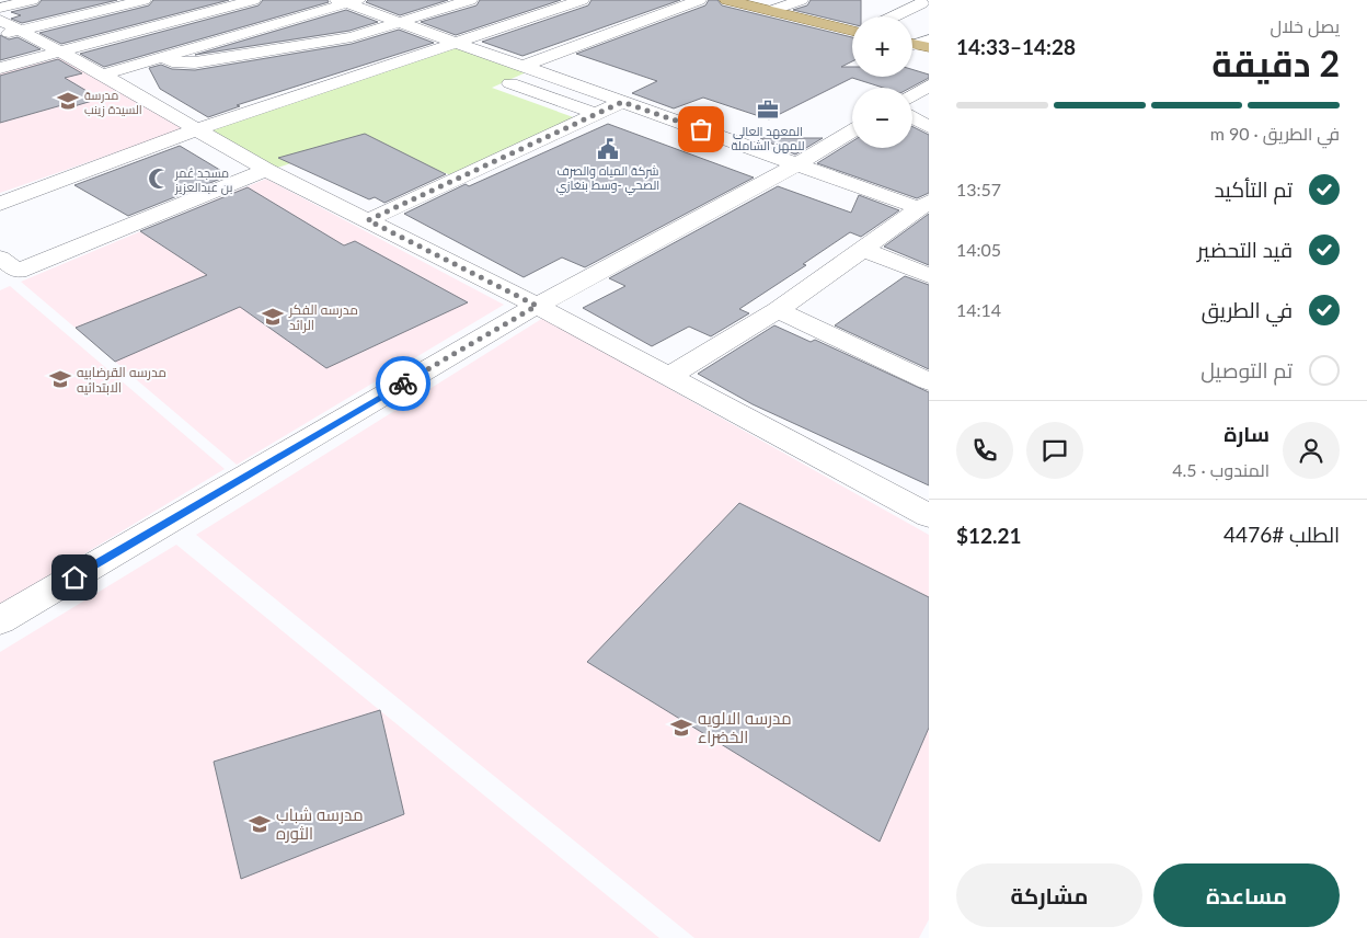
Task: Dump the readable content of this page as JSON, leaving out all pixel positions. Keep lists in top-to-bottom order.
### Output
{
  "places": {
    "school or university": [
      "مدرسة السيدة زينب",
      "مدرسه الفكر الرائد",
      "مدرسه القرضابيه الابتدائيه",
      "مدرسه الالويه الخضراء",
      "مدرسه شباب الثوره"
    ],
    "office": ["المعهد العالي للمهن الشاملة"],
    "public building": ["شركة المياه والصرف الصحي -وسط بنغازي"],
    "mosque": ["مسجد عُمر بن عبدالعزيز"]
  },
  "page": {
    "heading": ["2 دقيقة", "يصل خلال", "14:28–14:33"],
    "panel": [
      "سارة",
      "المندوب · 4.5",
      "الطلب #4476",
      "$12.21"
    ],
    "map_buttons": ["+", "−"],
    "bar": "في الطريق · 90 m",
    "list": [
      ["تم التأكيد", "13:57"],
      ["قيد التحضير", "14:05"],
      ["في الطريق", "14:14"],
      "تم التوصيل"
    ],
    "buttons": ["مساعدة", "مشاركة"]
  }
}
